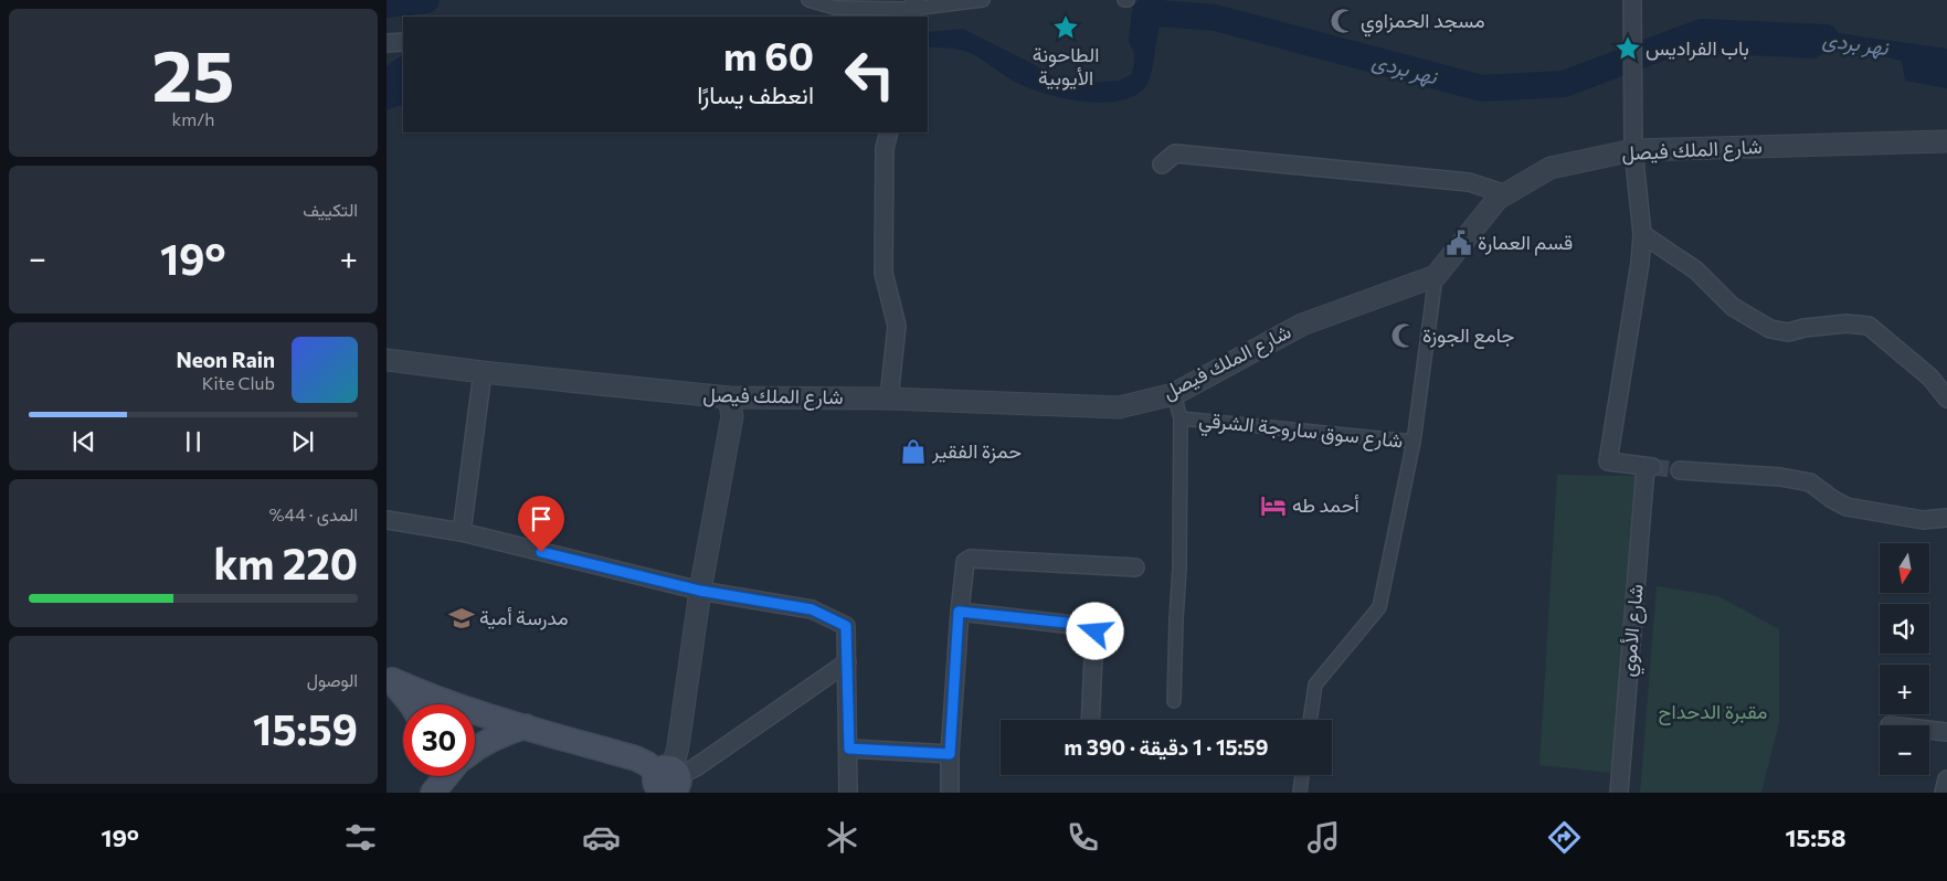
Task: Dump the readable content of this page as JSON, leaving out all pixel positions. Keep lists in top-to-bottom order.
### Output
{
  "streets": {
    "street": ["شارع الملك فيصل", "شارع سوق ساروجة الشرقي", "شارع الأموي"]
  },
  "crossings": [
    ["شارع الملك فيصل", "شارع سوق ساروجة الشرقي"]
  ],
  "water": ["نهر بردى"],
  "parks": ["مقبرة الدحداح"],
  "places": {
    "mosque": ["مسجد الحمزاوي", "جامع الجوزة"],
    "place": ["الطاحونة الأيوبية", "باب الفراديس"],
    "public building": ["قسم العمارة"],
    "shop": ["حمزة الفقير"],
    "hotel": ["أحمد طه"],
    "school or university": ["مدرسة أمية"]
  },
  "north": "bottom",
  "page": {
    "tile": [
      ["25", "km/h"],
      "التكييف",
      ["المدى · 44%", "220 km"],
      ["الوصول", "15:59"]
    ],
    "turn": ["60 m", "انعطف يسارًا"],
    "heat": ["−", "19°", "+"],
    "song": ["Neon Rain", "Kite Club"],
    "map_buttons": ["+", "−"],
    "limit": "30",
    "trip": "15:59 · 1 دقيقة · 390 m",
    "tabs": ["15:58", "19°"]
  }
}
